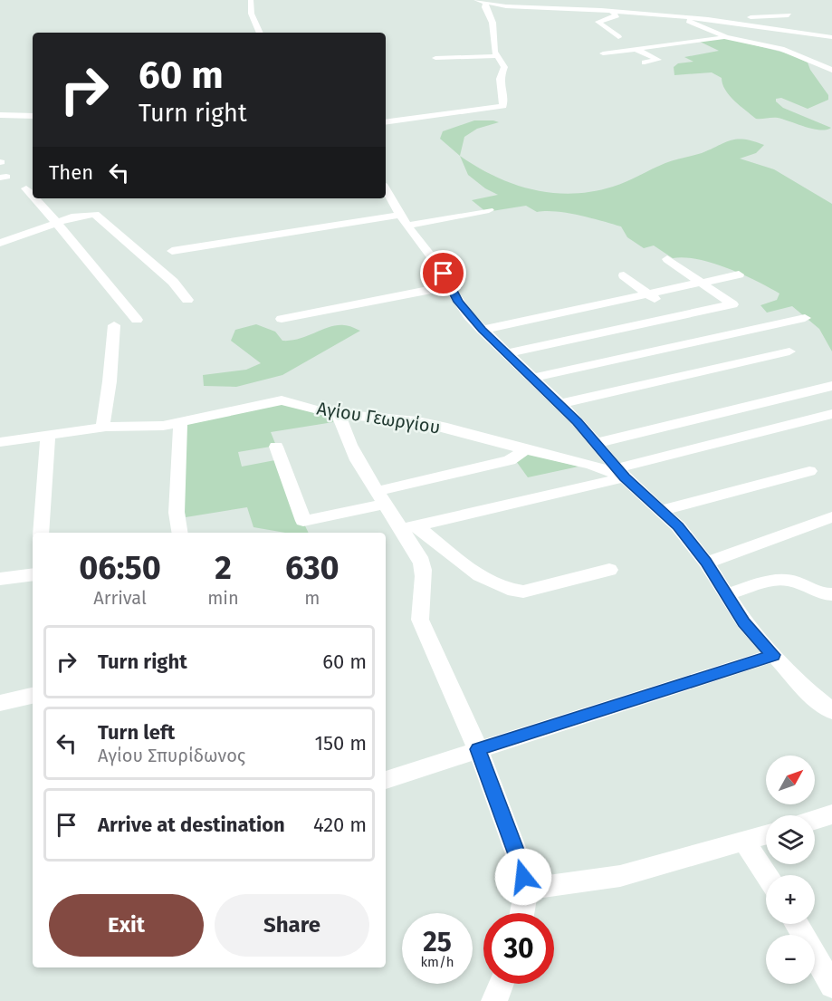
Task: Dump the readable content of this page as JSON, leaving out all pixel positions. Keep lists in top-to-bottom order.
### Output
{
  "streets": {
    "street": ["Αγίου Γεωργίου"]
  },
  "north": "top right",
  "page": {
    "turn": ["60 m", "Turn right"],
    "then": "Then",
    "eta": [
      "06:50",
      "Arrival",
      "2",
      "min",
      "630",
      "m"
    ],
    "list": [
      {
        "name": "Turn right",
        "value": "60 m"
      },
      {
        "name": "Turn left",
        "note": "Αγίου Σπυρίδωνος",
        "value": "150 m"
      },
      {
        "name": "Arrive at destination",
        "value": "420 m"
      }
    ],
    "map_buttons": ["+", "−"],
    "buttons": ["Exit", "Share"],
    "speed": "25 km/h",
    "limit": "30"
  }
}
